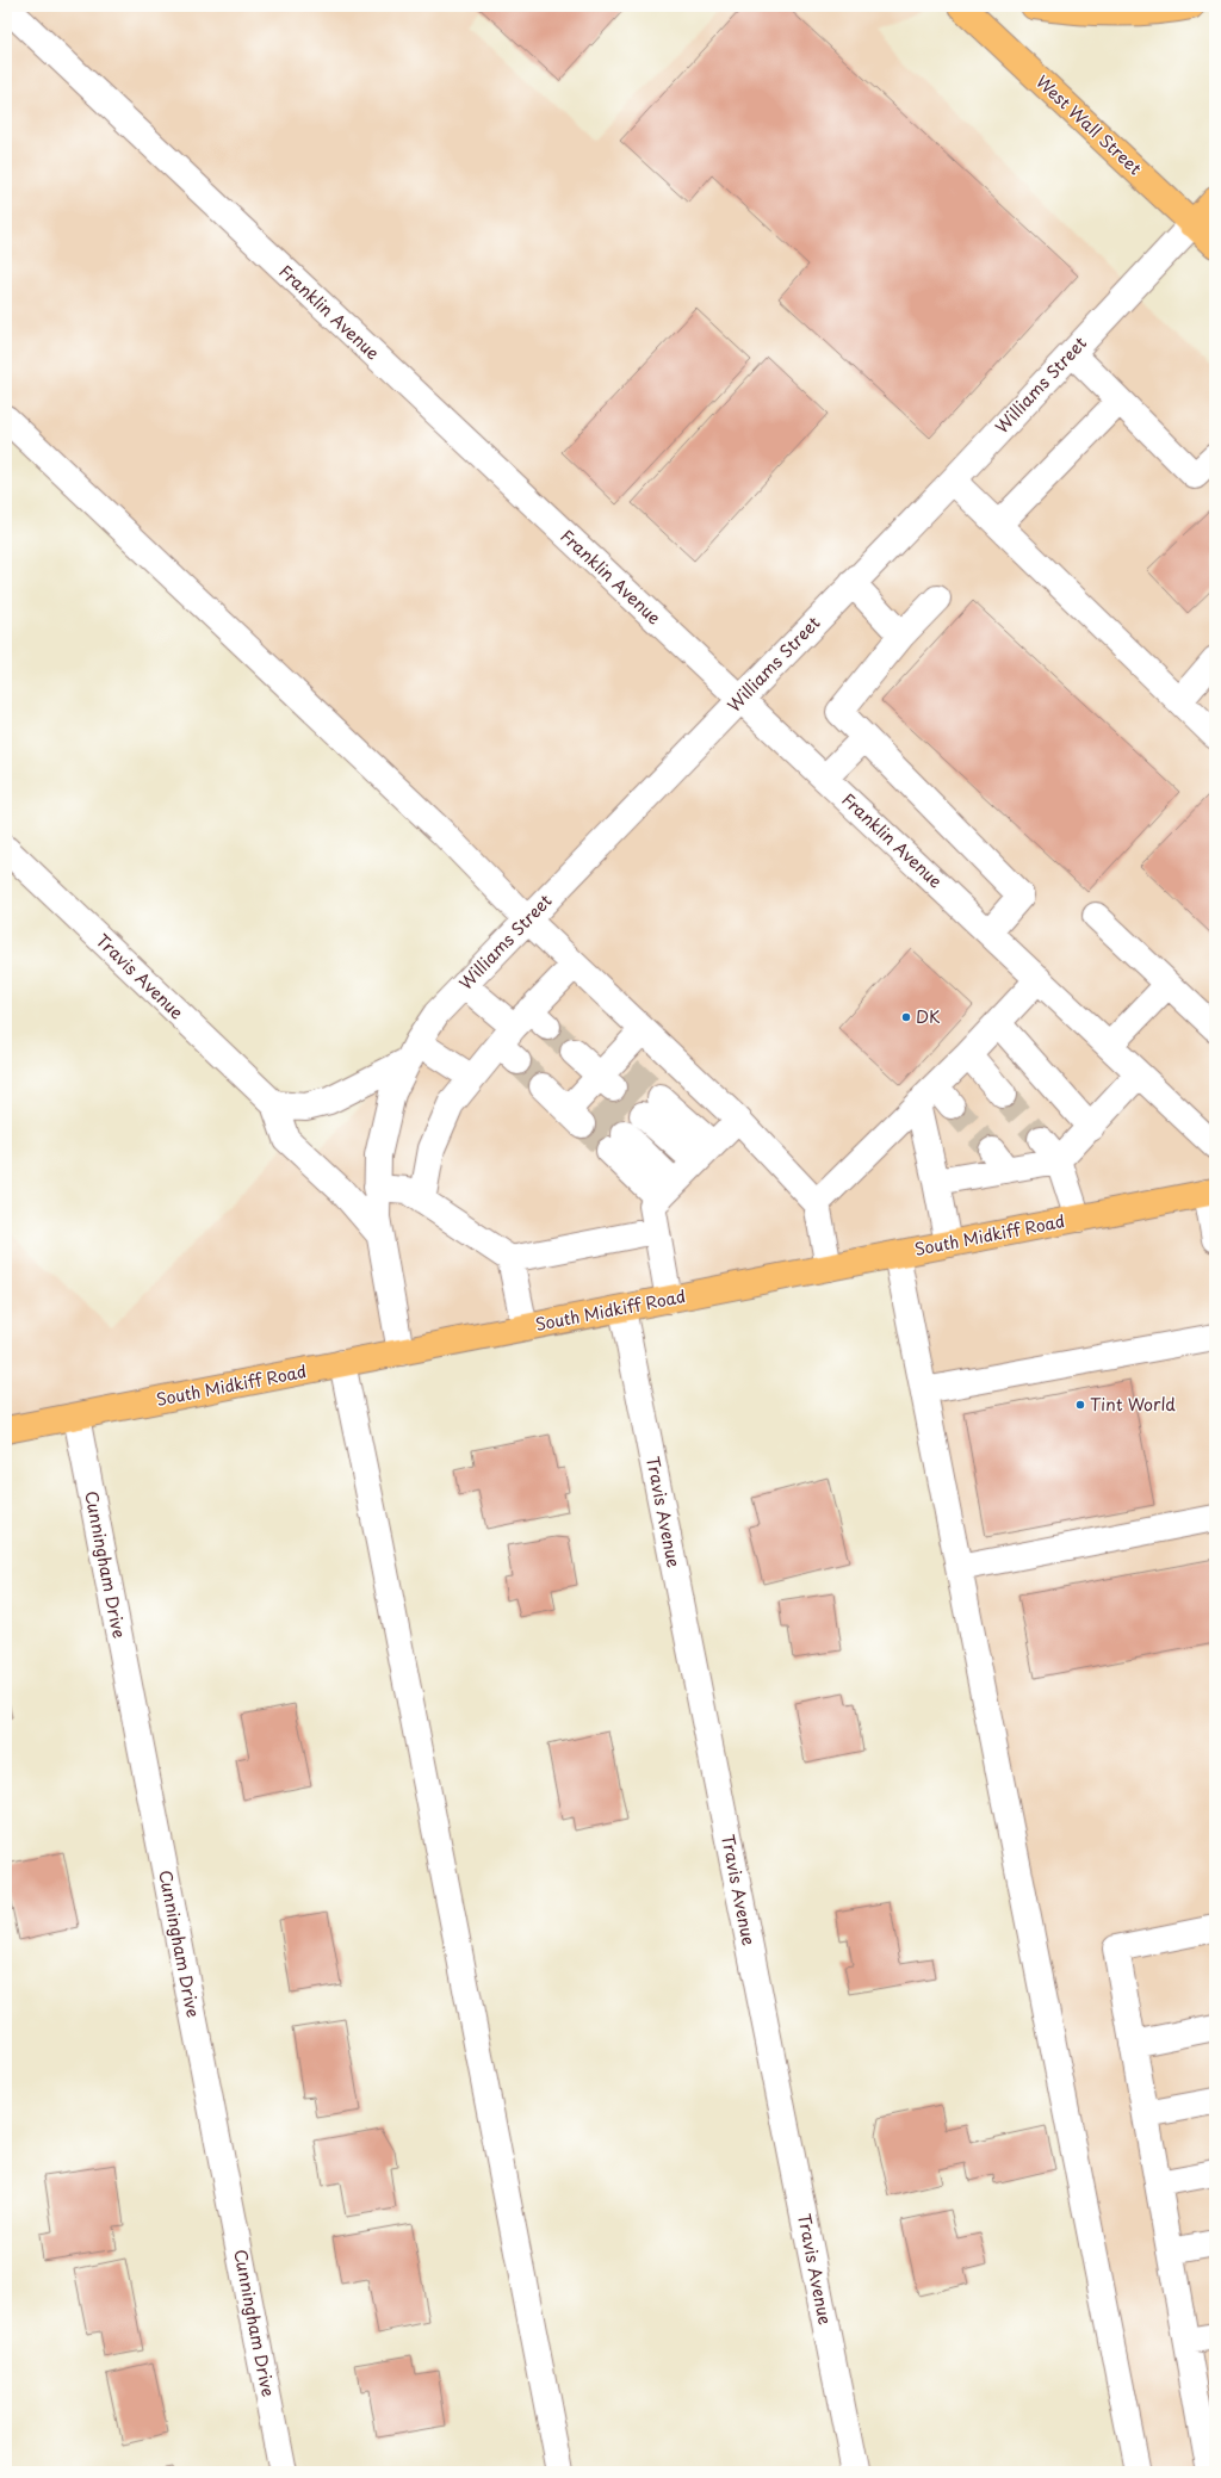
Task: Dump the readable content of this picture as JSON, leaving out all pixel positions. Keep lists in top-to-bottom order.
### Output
{
  "streets": {
    "main road": ["West Wall Street", "Williams Street", "South Midkiff Road"],
    "street": ["Franklin Avenue", "Travis Avenue", "Cunningham Drive"]
  },
  "crossings": [
    ["West Wall Street", "Williams Street"],
    ["Franklin Avenue", "Williams Street"],
    ["Travis Avenue", "South Midkiff Road"],
    ["South Midkiff Road", "Cunningham Drive"]
  ],
  "places": ["DK", "Tint World"]
}
